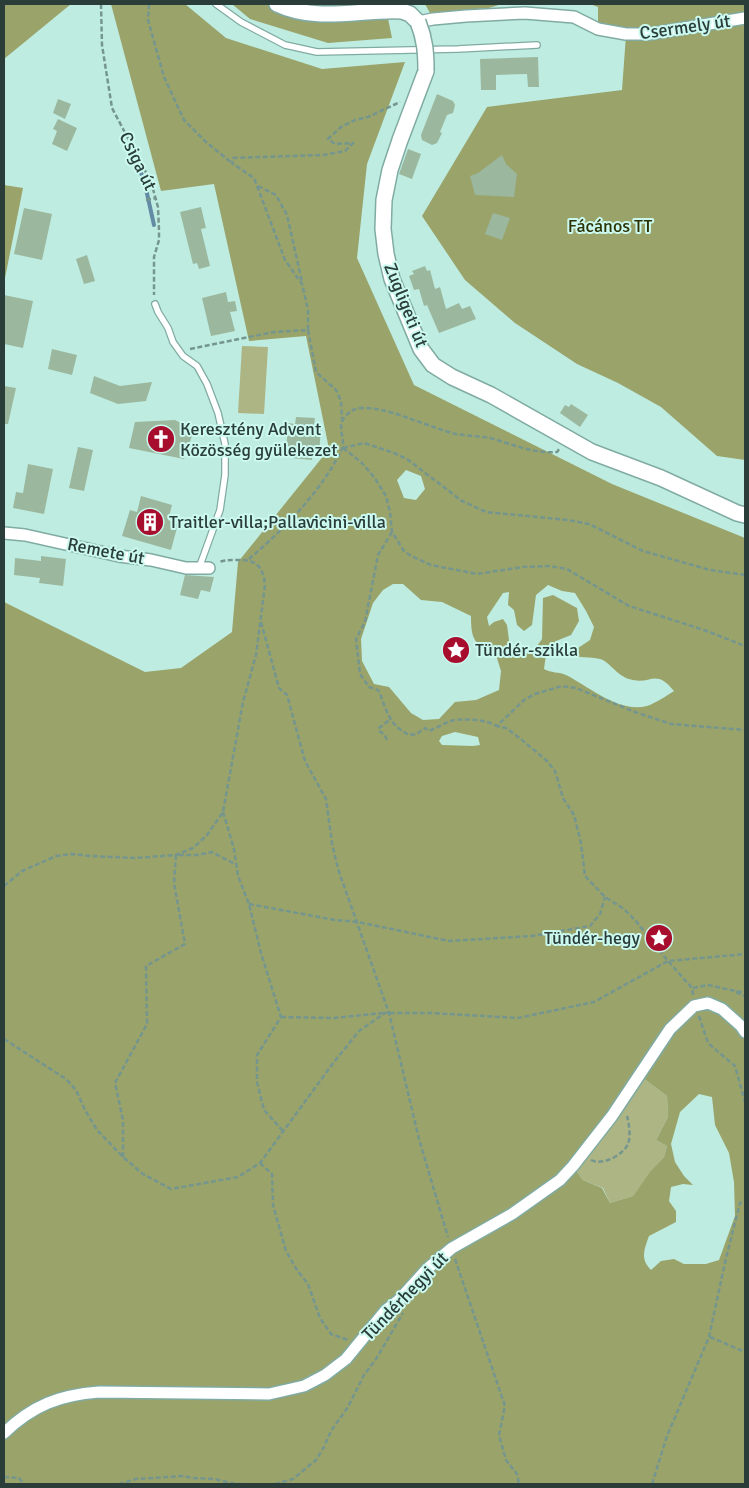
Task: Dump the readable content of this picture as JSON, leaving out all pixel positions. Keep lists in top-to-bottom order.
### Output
{
  "streets": {
    "street": [
      "Csermely út",
      "Zugligeti út",
      "Remete út",
      "Tündérhegyi út"
    ],
    "path": ["Csiga út"]
  },
  "crossings": [
    ["Csermely út", "Zugligeti út"]
  ],
  "parks": ["Fácános TT"],
  "places": {
    "church": ["Keresztény Advent Közösség gyülekezet"],
    "building": ["Traitler-villa;Pallavicini-villa"],
    "place": ["Tündér-szikla", "Tündér-hegy"]
  }
}
